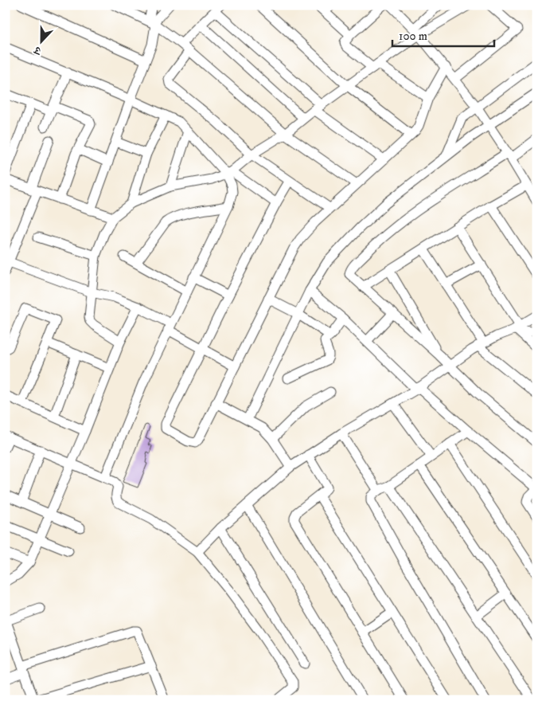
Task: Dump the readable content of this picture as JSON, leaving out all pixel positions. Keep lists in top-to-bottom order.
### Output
{
  "scale_bar": "100 m",
  "north": "bottom"
}
